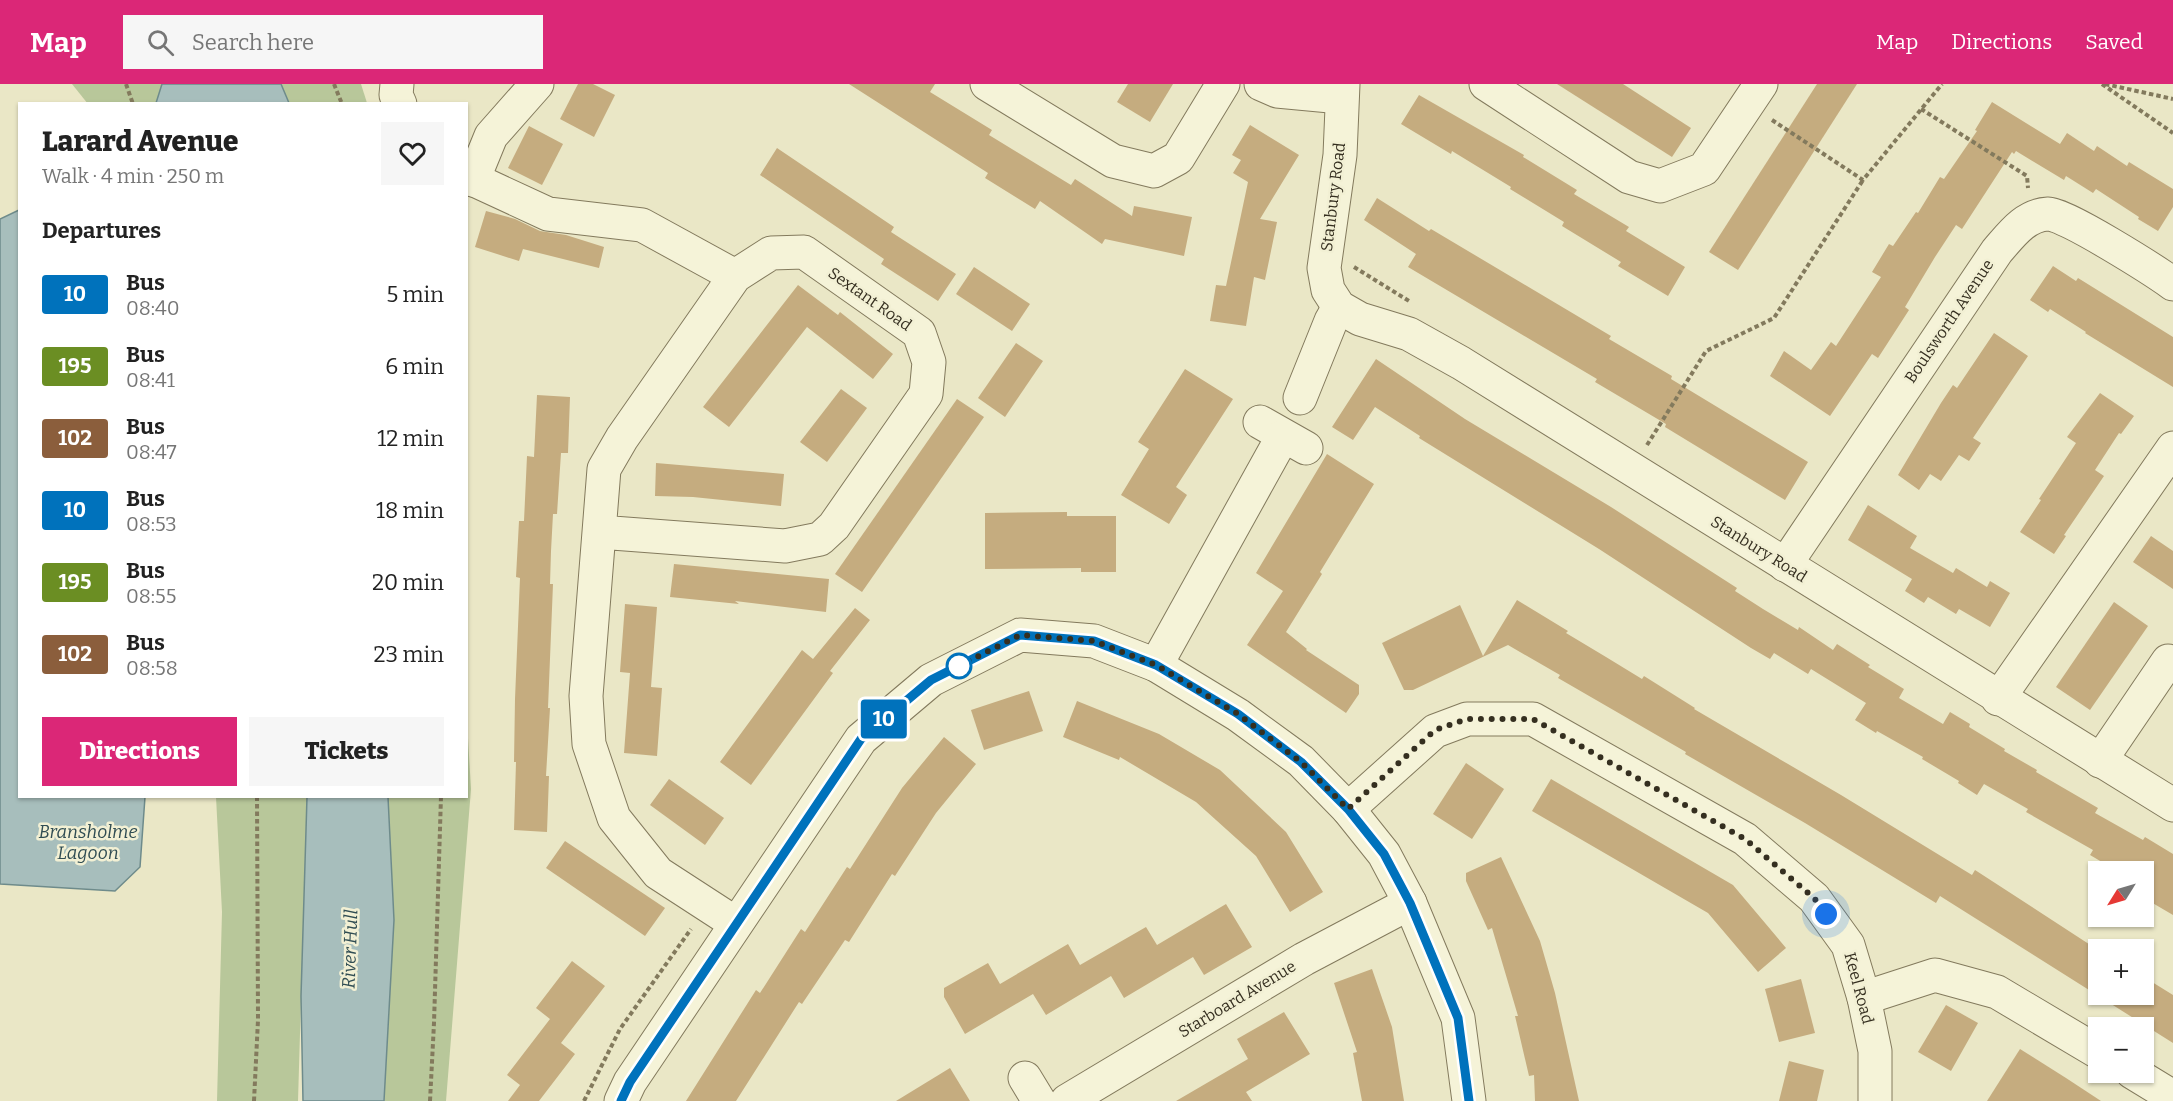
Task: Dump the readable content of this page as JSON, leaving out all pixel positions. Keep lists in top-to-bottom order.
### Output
{
  "streets": {
    "street": [
      "Stanbury Road",
      "Sextant Road",
      "Boulsworth Avenue",
      "Keel Road",
      "Starboard Avenue"
    ]
  },
  "crossings": [
    ["Stanbury Road", "Boulsworth Avenue"]
  ],
  "water": ["Bransholme Lagoon", "River Hull"],
  "lines": ["bus line 10"],
  "north": "bottom left",
  "page": {
    "header": "Map",
    "search": "Search here",
    "nav": ["Map", "Directions", "Saved"],
    "on_map": "10",
    "heading": [
      ["Larard Avenue", "Walk · 4 min · 250 m"],
      "Departures"
    ],
    "list": [
      {
        "mark": "10",
        "name": "Bus",
        "note": "08:40",
        "value": "5 min"
      },
      {
        "mark": "195",
        "name": "Bus",
        "note": "08:41",
        "value": "6 min"
      },
      {
        "mark": "102",
        "name": "Bus",
        "note": "08:47",
        "value": "12 min"
      },
      {
        "mark": "10",
        "name": "Bus",
        "note": "08:53",
        "value": "18 min"
      },
      {
        "mark": "195",
        "name": "Bus",
        "note": "08:55",
        "value": "20 min"
      },
      {
        "mark": "102",
        "name": "Bus",
        "note": "08:58",
        "value": "23 min"
      }
    ],
    "buttons": ["Directions", "Tickets"],
    "map_buttons": ["+", "−"]
  }
}
